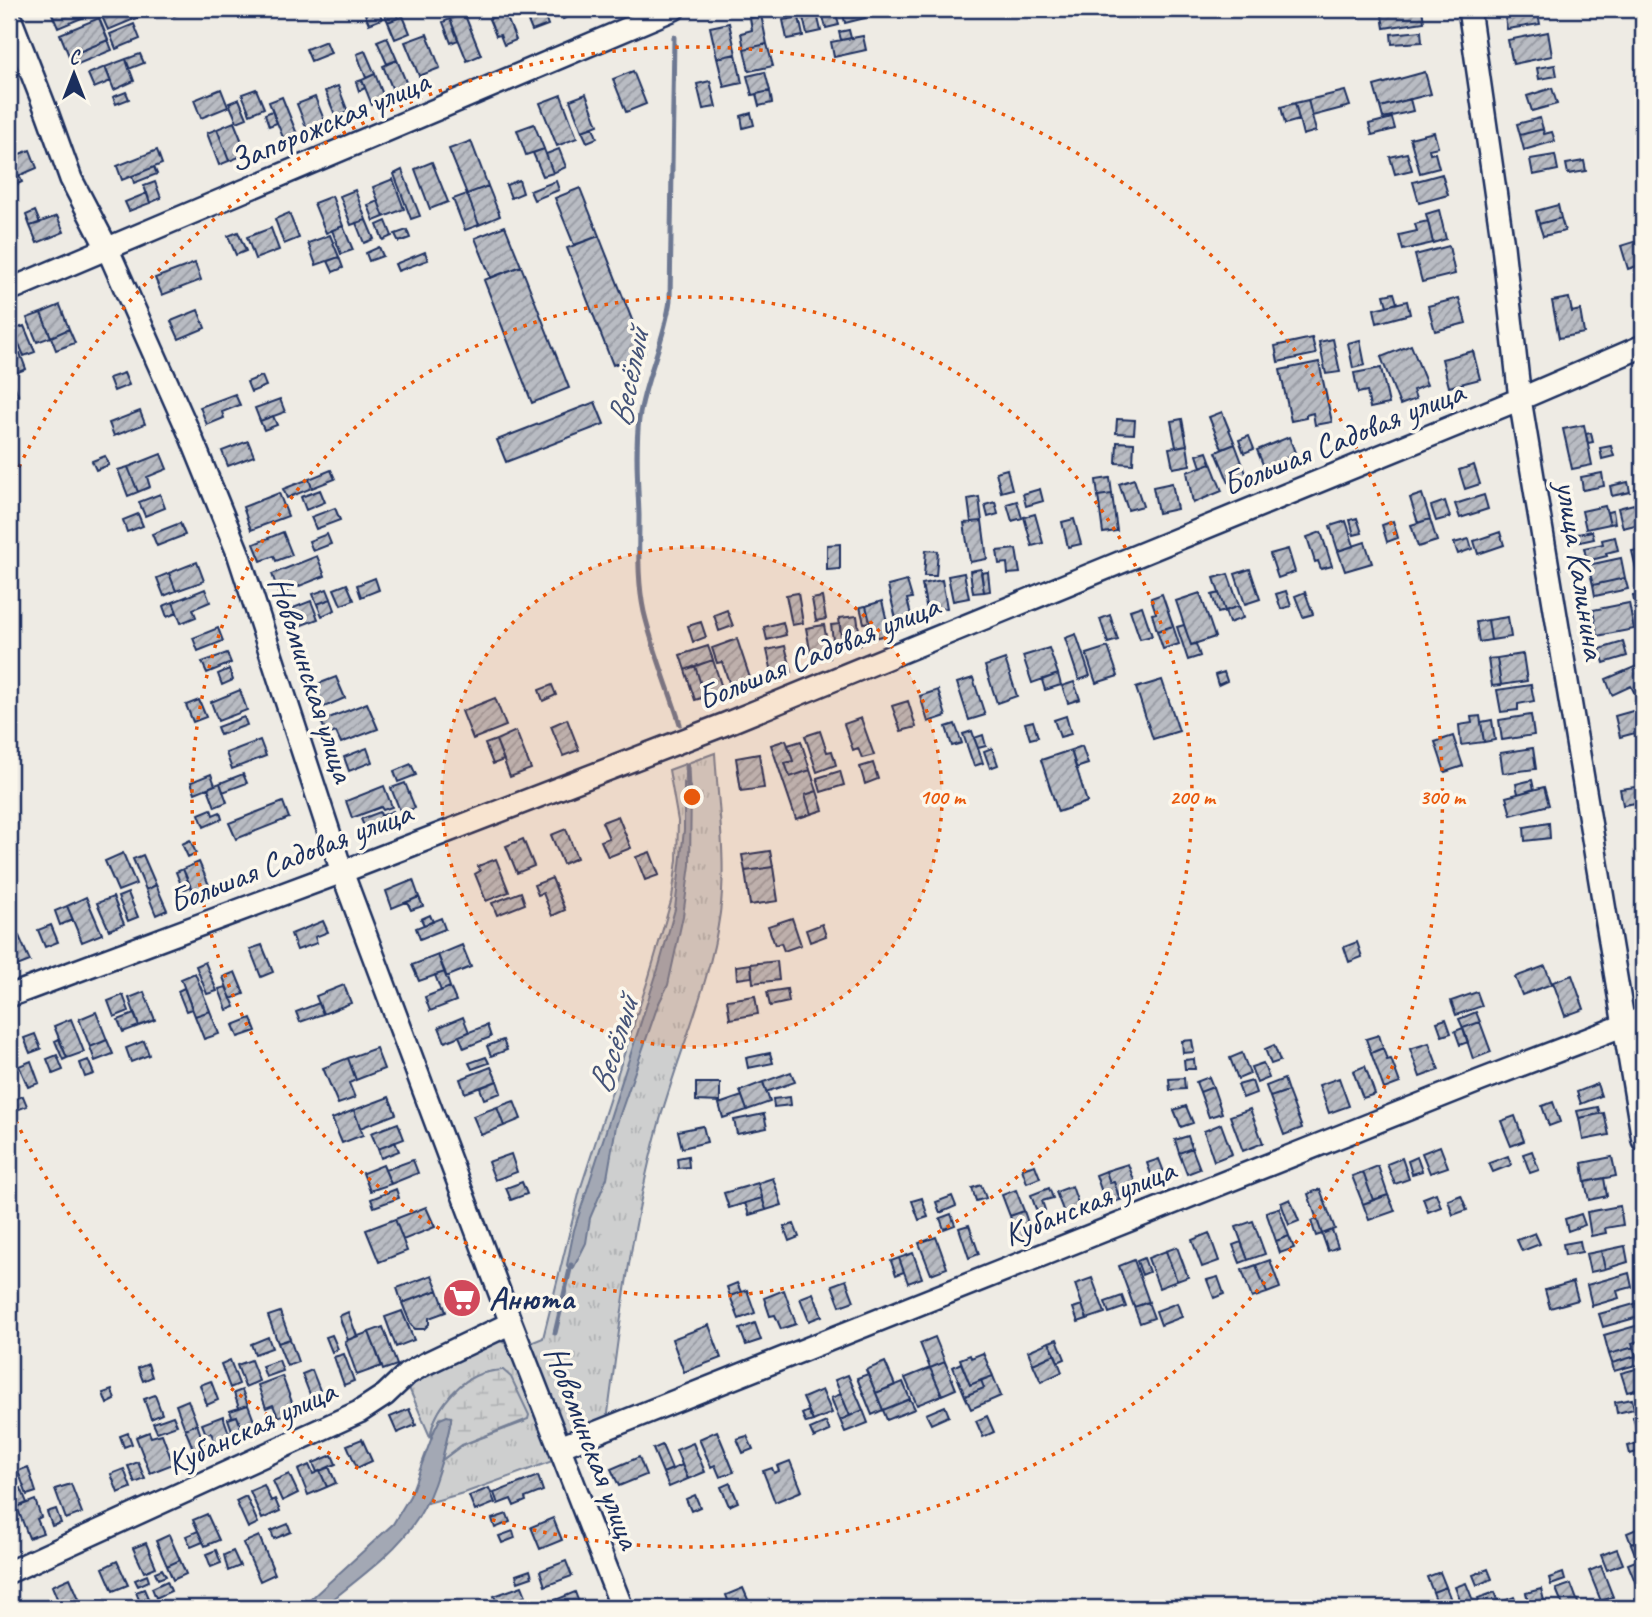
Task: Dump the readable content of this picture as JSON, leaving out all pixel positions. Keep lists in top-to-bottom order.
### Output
{
  "streets": {
    "street": [
      "Запорожская улица",
      "Большая Садовая улица",
      "улица Калинина",
      "Новоминская улица",
      "Кубанская улица"
    ]
  },
  "crossings": [
    ["Запорожская улица", "Новоминская улица"],
    ["Большая Садовая улица", "улица Калинина"],
    ["Большая Садовая улица", "Новоминская улица"],
    ["улица Калинина", "Кубанская улица"],
    ["Новоминская улица", "Кубанская улица"]
  ],
  "water": ["Весёлый"],
  "places": {
    "supermarket": ["Анюта"]
  },
  "north": "top",
  "rings": ["100 m", "200 m", "300 m"]
}
